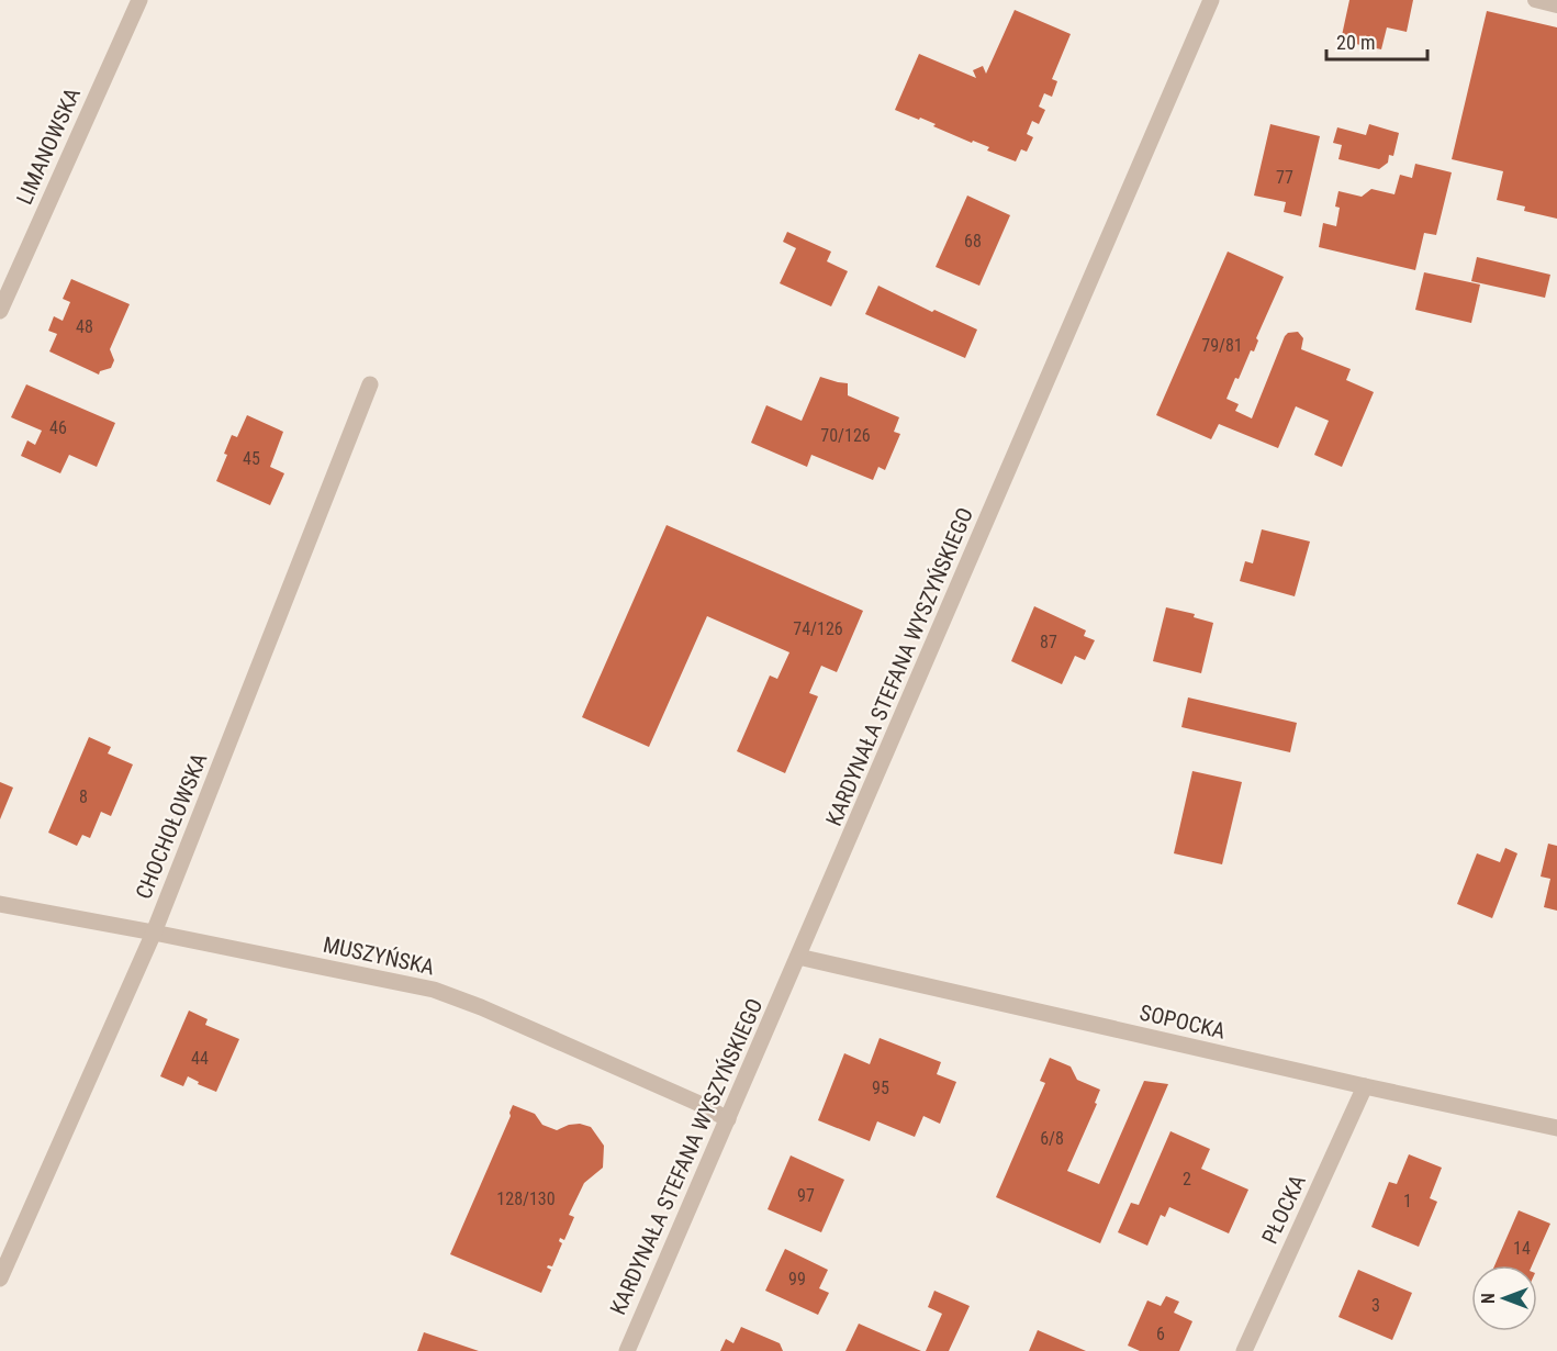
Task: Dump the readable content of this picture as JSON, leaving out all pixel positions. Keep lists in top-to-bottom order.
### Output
{
  "streets": {
    "street": [
      "LIMANOWSKA",
      "KARDYNAŁA STEFANA WYSZYŃSKIEGO",
      "CHOCHOŁOWSKA",
      "MUSZYŃSKA",
      "SOPOCKA",
      "PŁOCKA"
    ]
  },
  "crossings": [
    ["KARDYNAŁA STEFANA WYSZYŃSKIEGO", "MUSZYŃSKA"],
    ["KARDYNAŁA STEFANA WYSZYŃSKIEGO", "SOPOCKA"],
    ["CHOCHOŁOWSKA", "MUSZYŃSKA"],
    ["SOPOCKA", "PŁOCKA"]
  ],
  "house_numbers": [
    "77",
    "68",
    "48",
    "79/81",
    "46",
    "70/126",
    "45",
    "74/126",
    "87",
    "8",
    "44",
    "95",
    "6/8",
    "2",
    "97",
    "128/130",
    "1",
    "14",
    "99",
    "3",
    "6"
  ],
  "scale_bar": "20 m",
  "north": "left"
}
